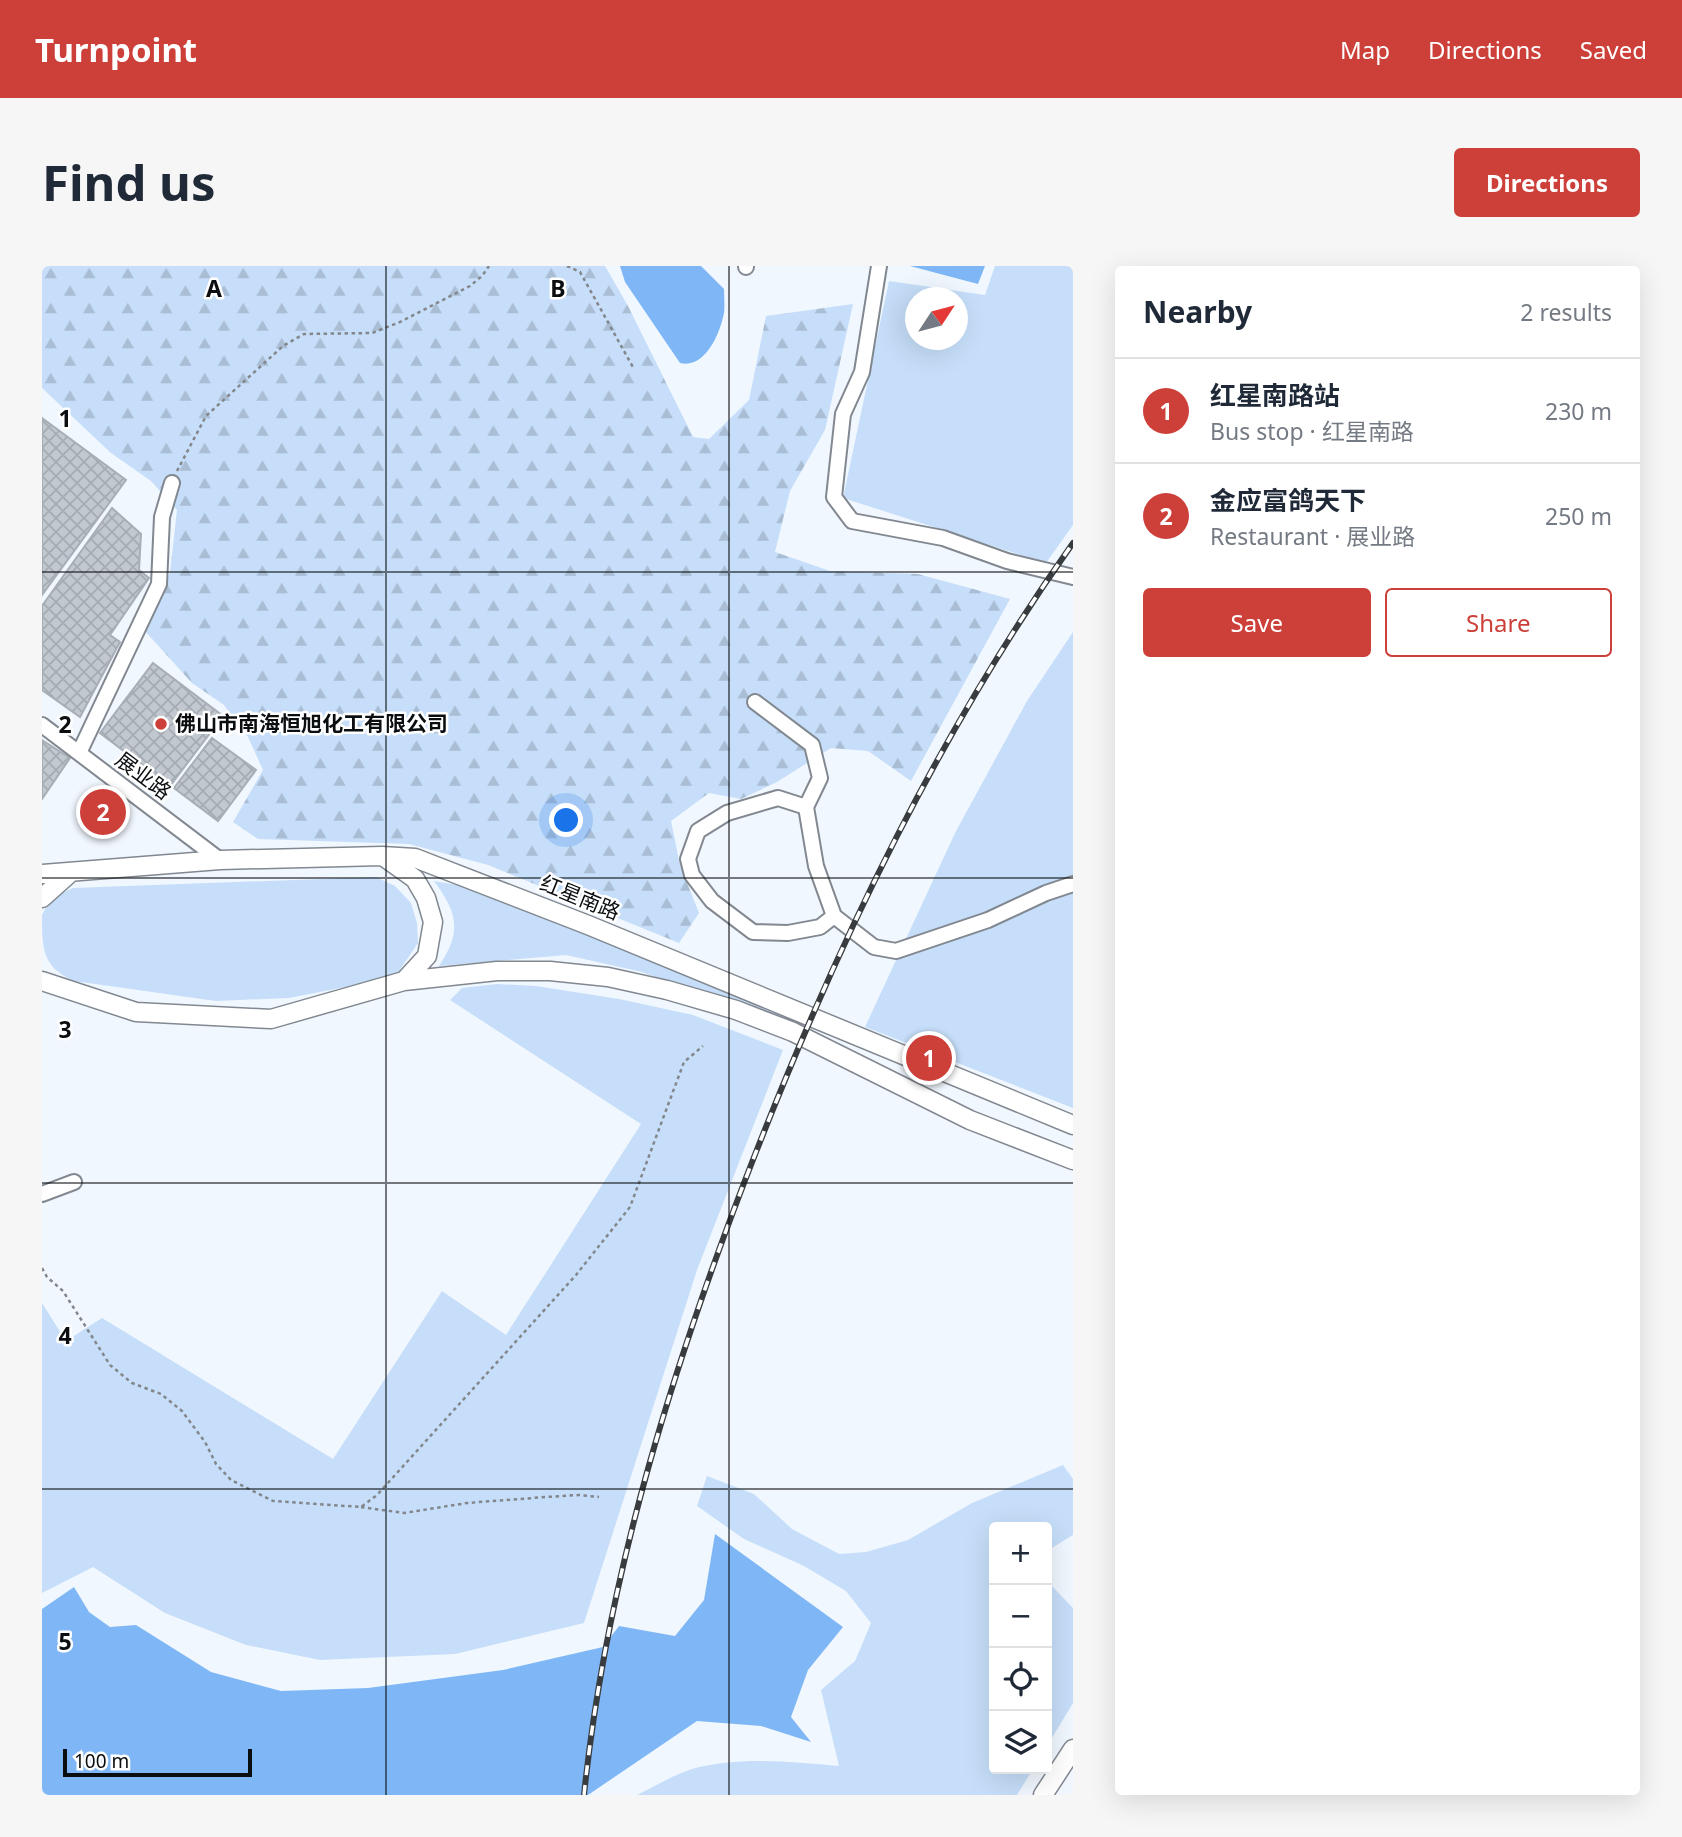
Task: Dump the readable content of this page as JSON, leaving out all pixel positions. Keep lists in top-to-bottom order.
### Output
{
  "streets": {
    "main road": ["红星南路"],
    "street": ["展业路"]
  },
  "crossings": [
    ["展业路", "红星南路"]
  ],
  "places": ["佛山市南海恒旭化工有限公司"],
  "scale_bar": "100 m",
  "north": "top right",
  "page": {
    "header": "Turnpoint",
    "nav": ["Map", "Directions", "Saved"],
    "buttons": [
      "Directions",
      ["Save", "Share"]
    ],
    "title": "Find us",
    "heading": ["Nearby", "2 results"],
    "list": [
      {
        "mark": "1",
        "name": "红星南路站",
        "note": "Bus stop · 红星南路",
        "value": "230 m"
      },
      {
        "mark": "2",
        "name": "金应富鸽天下",
        "note": "Restaurant · 展业路",
        "value": "250 m"
      }
    ],
    "pins": ["2", "1"],
    "map_buttons": ["+", "−"],
    "scale": "100 m"
  },
  "grid": {
    "columns": ["A", "B"],
    "rows": [
      "1",
      "2",
      "3",
      "4",
      "5"
    ]
  }
}
